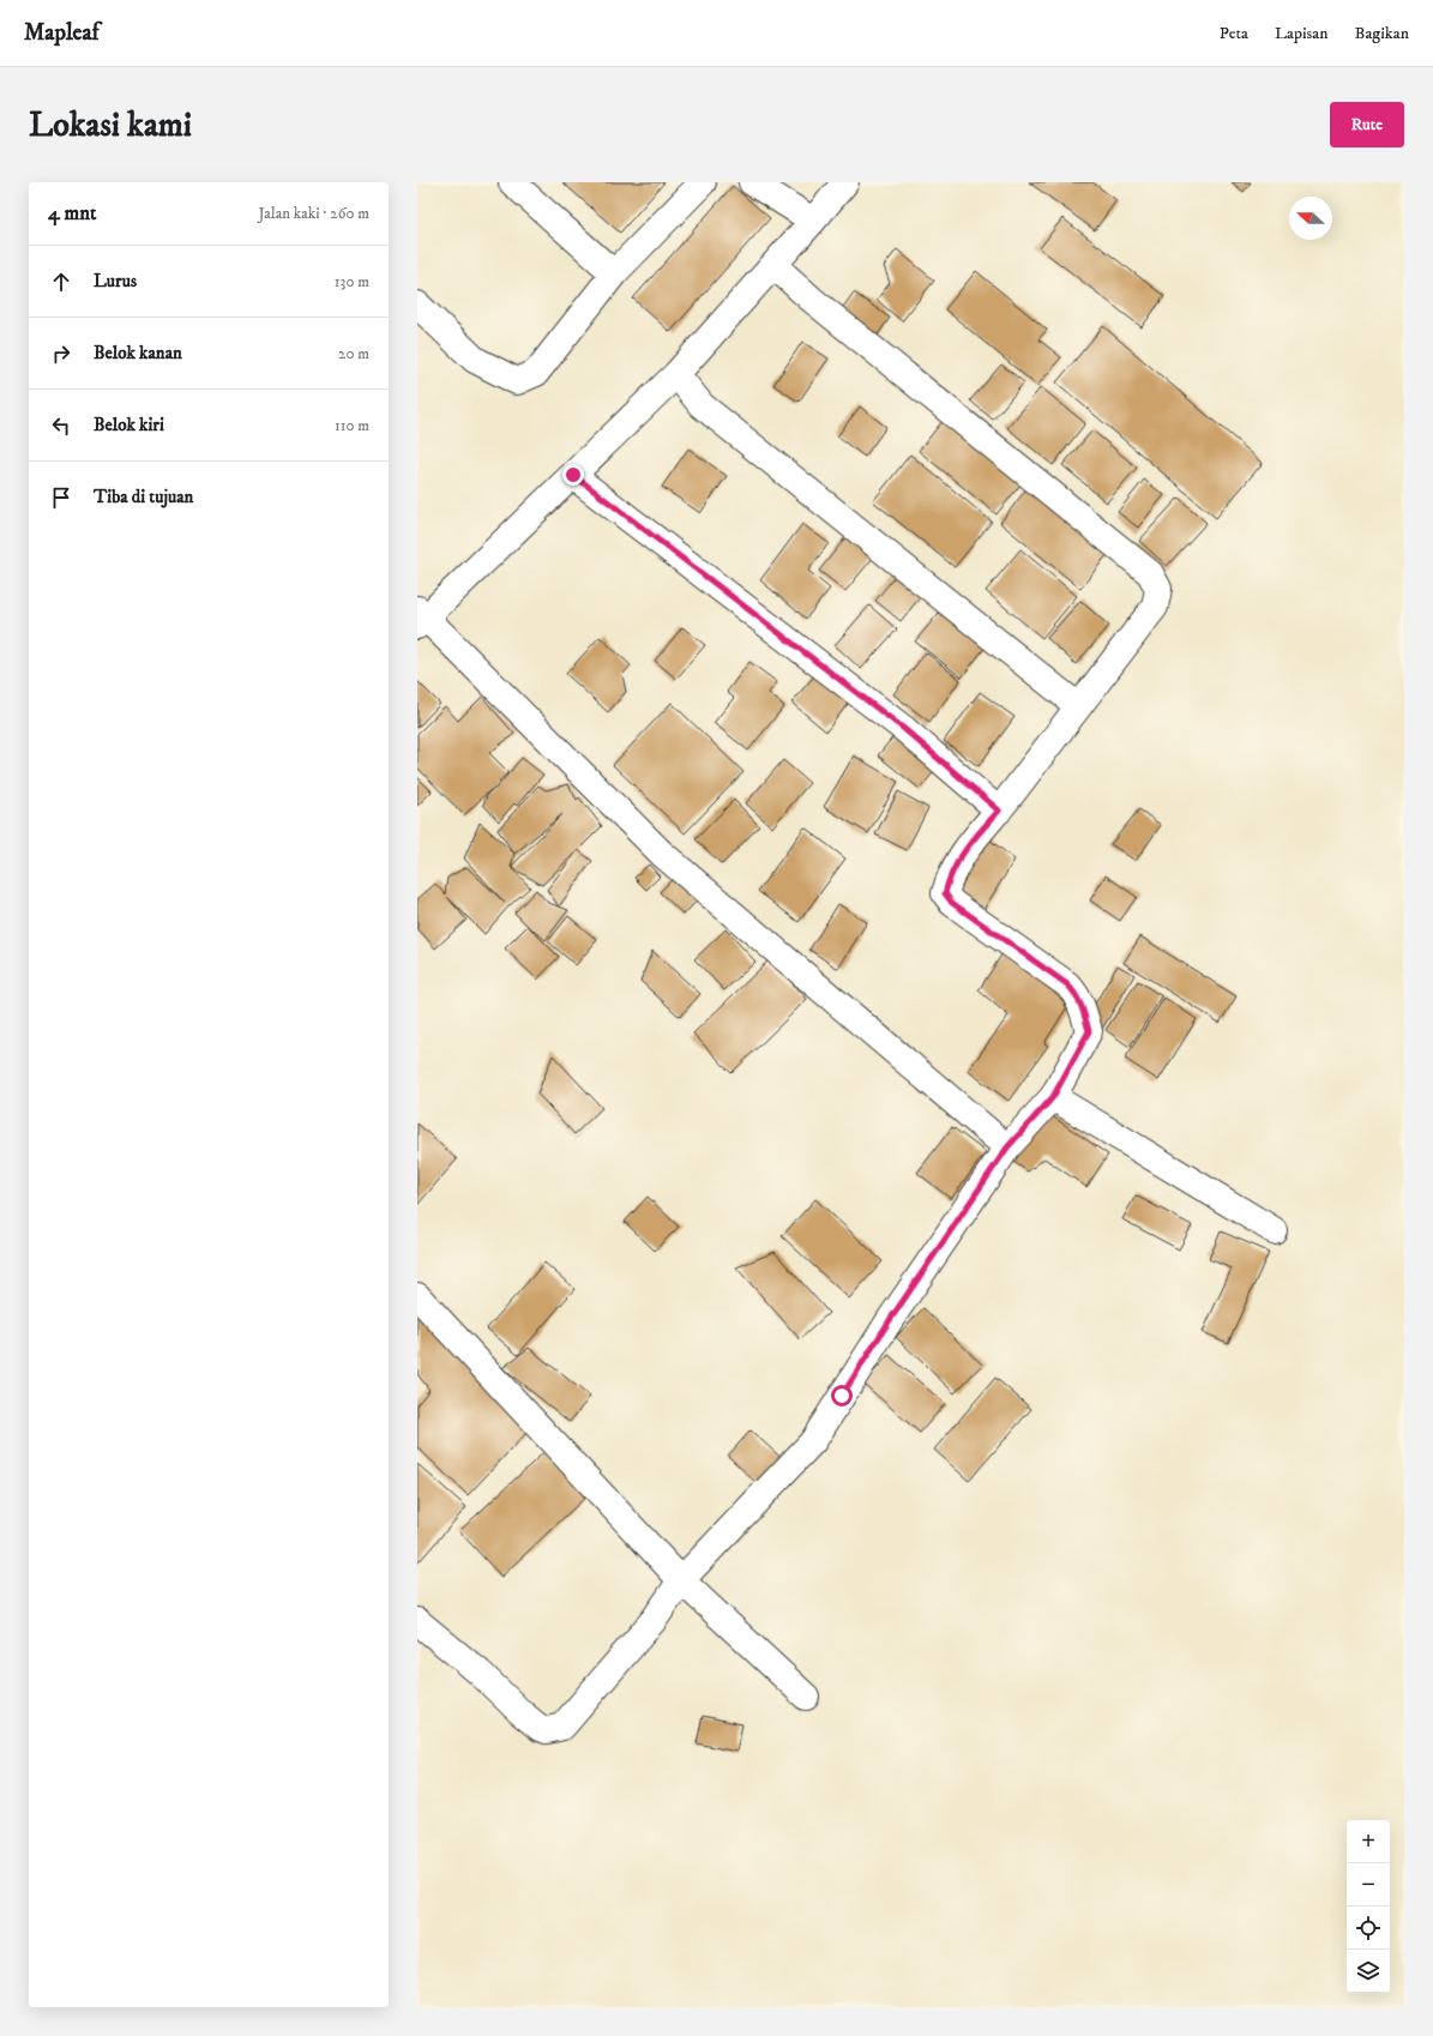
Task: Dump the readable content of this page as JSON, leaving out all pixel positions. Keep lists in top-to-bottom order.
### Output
{
  "north": "left",
  "page": {
    "header": "Mapleaf",
    "nav": ["Peta", "Lapisan", "Bagikan"],
    "buttons": "Rute",
    "title": "Lokasi kami",
    "heading": ["4 mnt", "Jalan kaki · 260 m"],
    "list": [
      ["Lurus", "130 m"],
      ["Belok kanan", "20 m"],
      ["Belok kiri", "110 m"],
      "Tiba di tujuan"
    ],
    "map_buttons": ["+", "−"]
  }
}
